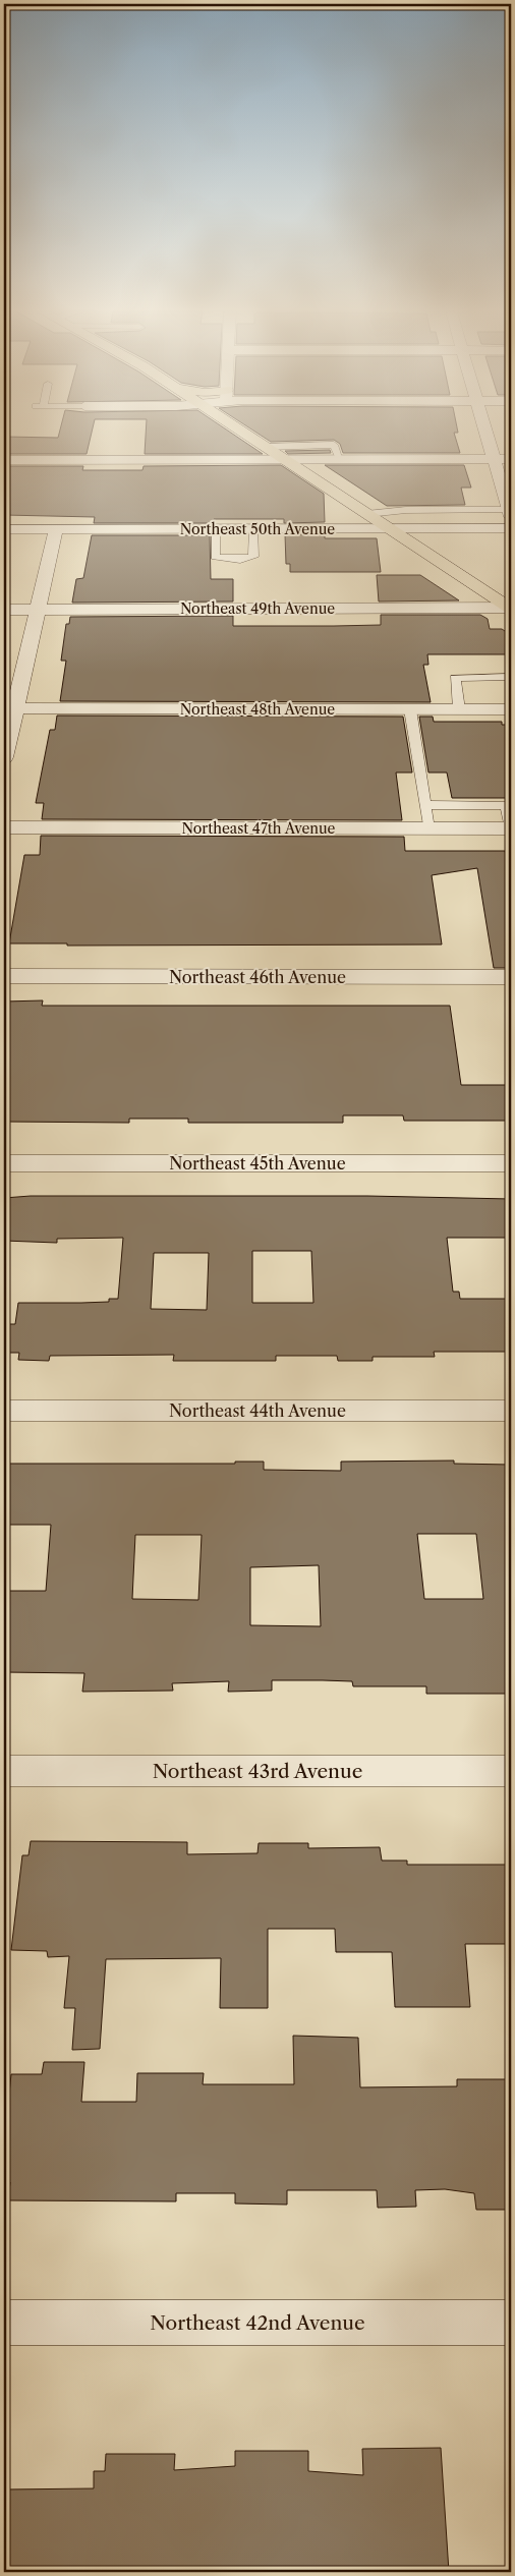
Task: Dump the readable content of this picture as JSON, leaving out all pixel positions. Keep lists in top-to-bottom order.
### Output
{
  "streets": {
    "street": [
      "Northeast 50th Avenue",
      "Northeast 49th Avenue",
      "Northeast 48th Avenue",
      "Northeast 47th Avenue",
      "Northeast 46th Avenue",
      "Northeast 45th Avenue",
      "Northeast 44th Avenue",
      "Northeast 43rd Avenue",
      "Northeast 42nd Avenue"
    ]
  }
}
